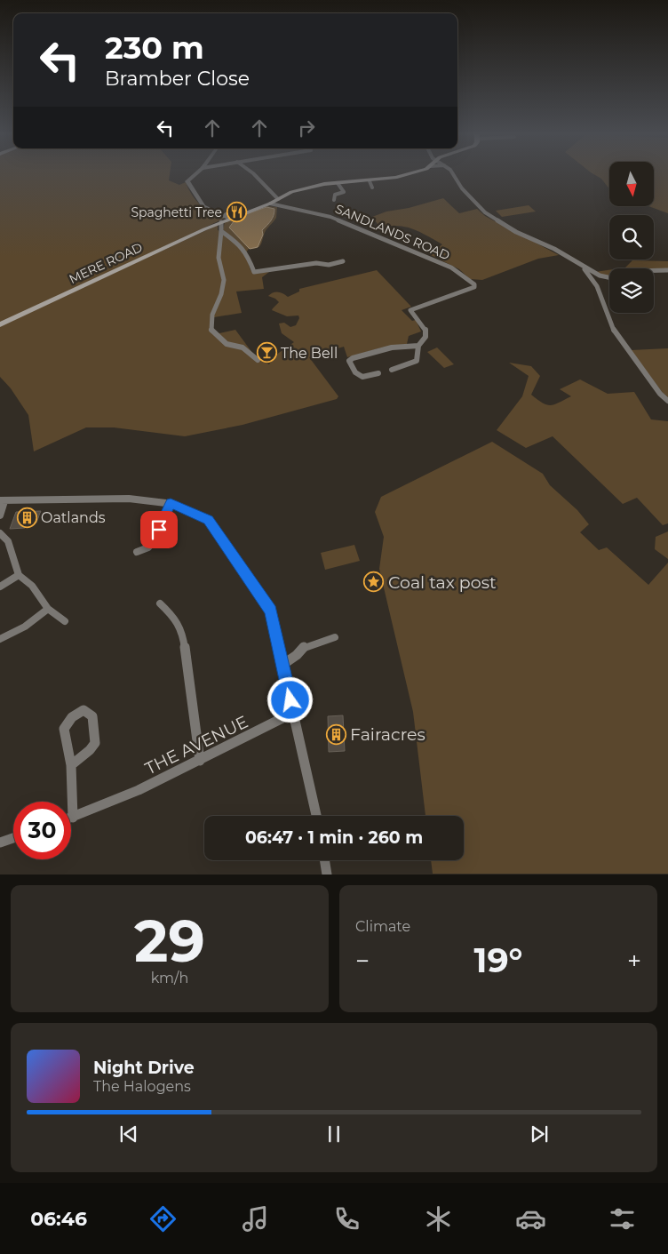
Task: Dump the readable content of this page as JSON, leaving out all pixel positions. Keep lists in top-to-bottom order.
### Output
{
  "streets": {
    "main road": ["MERE ROAD"],
    "street": ["SANDLANDS ROAD", "THE AVENUE"]
  },
  "crossings": [
    ["SANDLANDS ROAD", "MERE ROAD"]
  ],
  "places": {
    "restaurant": ["Spaghetti Tree"],
    "bar": ["The Bell"],
    "building": ["Oatlands", "Fairacres"],
    "place": ["Coal tax post"]
  },
  "north": "bottom",
  "page": {
    "turn": ["230 m", "Bramber Close"],
    "limit": "30",
    "trip": "06:47 · 1 min · 260 m",
    "tile": [
      ["29", "km/h"],
      "Climate"
    ],
    "heat": ["−", "19°", "+"],
    "song": ["Night Drive", "The Halogens"],
    "tabs": "06:46"
  }
}
